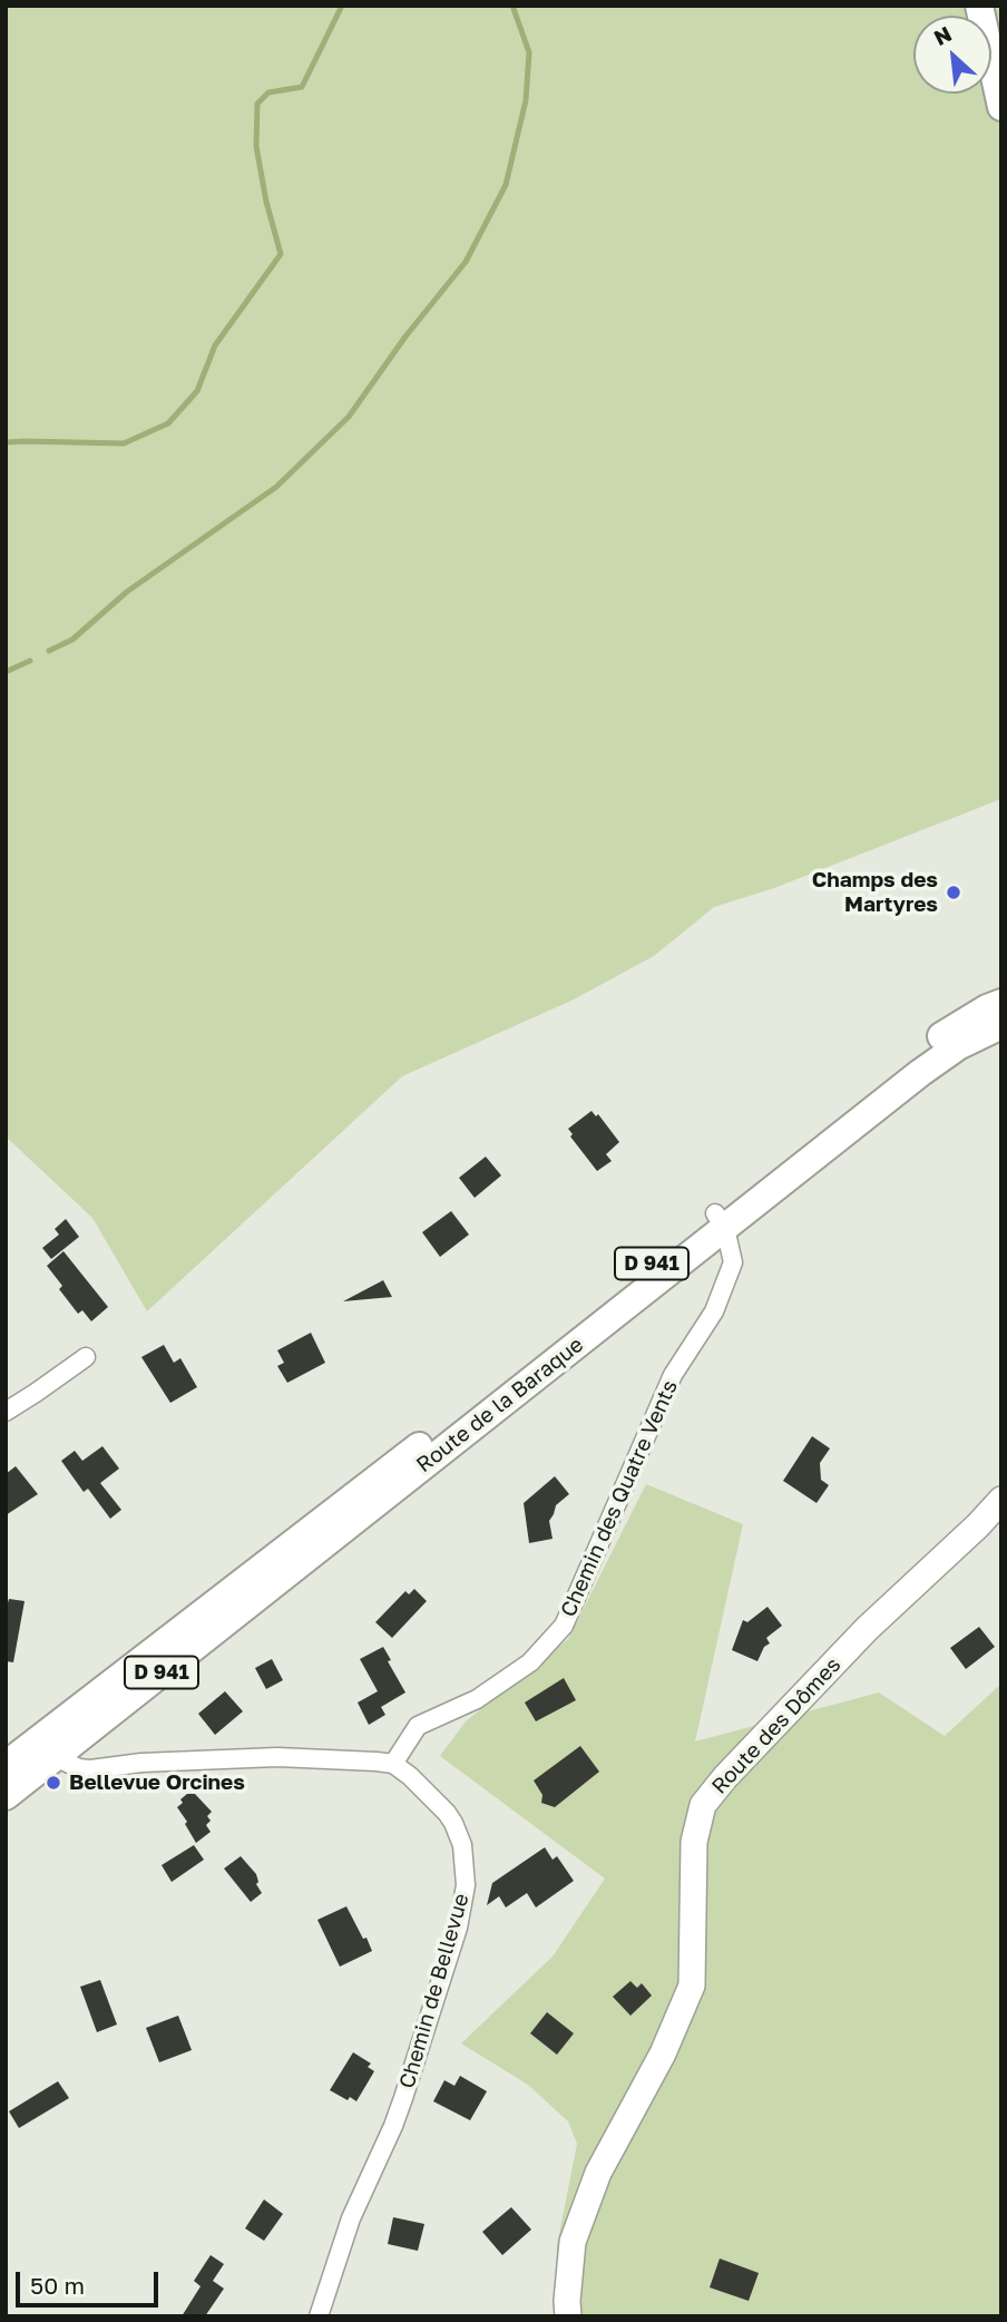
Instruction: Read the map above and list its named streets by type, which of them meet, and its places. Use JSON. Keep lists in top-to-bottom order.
{
  "streets": {
    "main road": ["D 941", "Route de la Baraque"],
    "street": ["Chemin des Quatre Vents", "Route des Dômes", "Chemin de Bellevue"]
  },
  "crossings": [
    ["Route de la Baraque", "Chemin des Quatre Vents"],
    ["Chemin des Quatre Vents", "Chemin de Bellevue"]
  ],
  "places": ["Champs des Martyres", "Bellevue Orcines"],
  "scale_bar": "50 m",
  "north": "top left"
}
